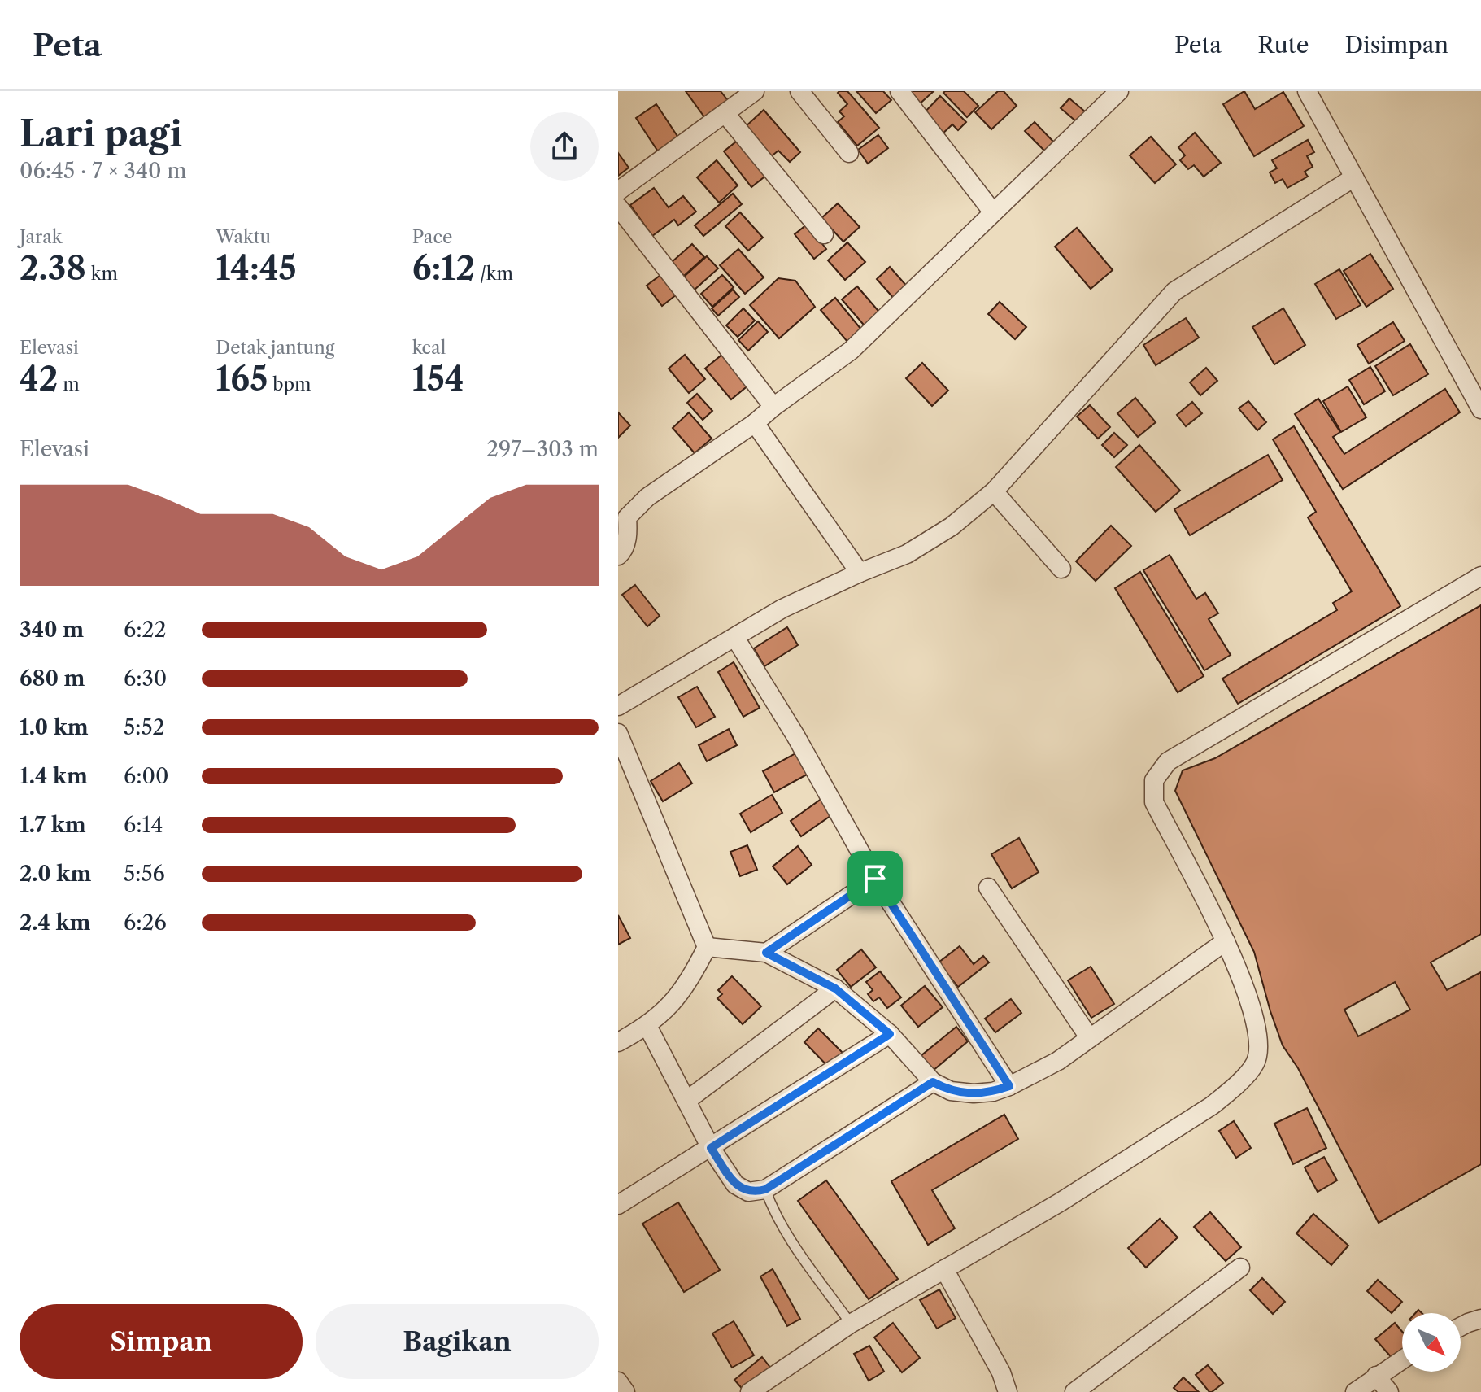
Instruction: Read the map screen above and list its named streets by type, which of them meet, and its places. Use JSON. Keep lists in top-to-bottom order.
{
  "north": "bottom right",
  "page": {
    "header": "Peta",
    "nav": ["Peta", "Rute", "Disimpan"],
    "heading": ["Lari pagi", "06:45 · 7 × 340 m"],
    "stats": [
      ["Jarak", "2.38 km"],
      ["Waktu", "14:45"],
      ["Pace", "6:12 /km"],
      ["Elevasi", "42 m"],
      ["Detak jantung", "165 bpm"],
      ["kcal", "154"]
    ],
    "chart": ["Elevasi", "297–303 m"],
    "list": [
      {
        "name": "340 m",
        "note": "6:22"
      },
      {
        "name": "680 m",
        "note": "6:30"
      },
      {
        "name": "1.0 km",
        "note": "5:52"
      },
      {
        "name": "1.4 km",
        "note": "6:00"
      },
      {
        "name": "1.7 km",
        "note": "6:14"
      },
      {
        "name": "2.0 km",
        "note": "5:56"
      },
      {
        "name": "2.4 km",
        "note": "6:26"
      }
    ],
    "buttons": ["Simpan", "Bagikan"]
  }
}
